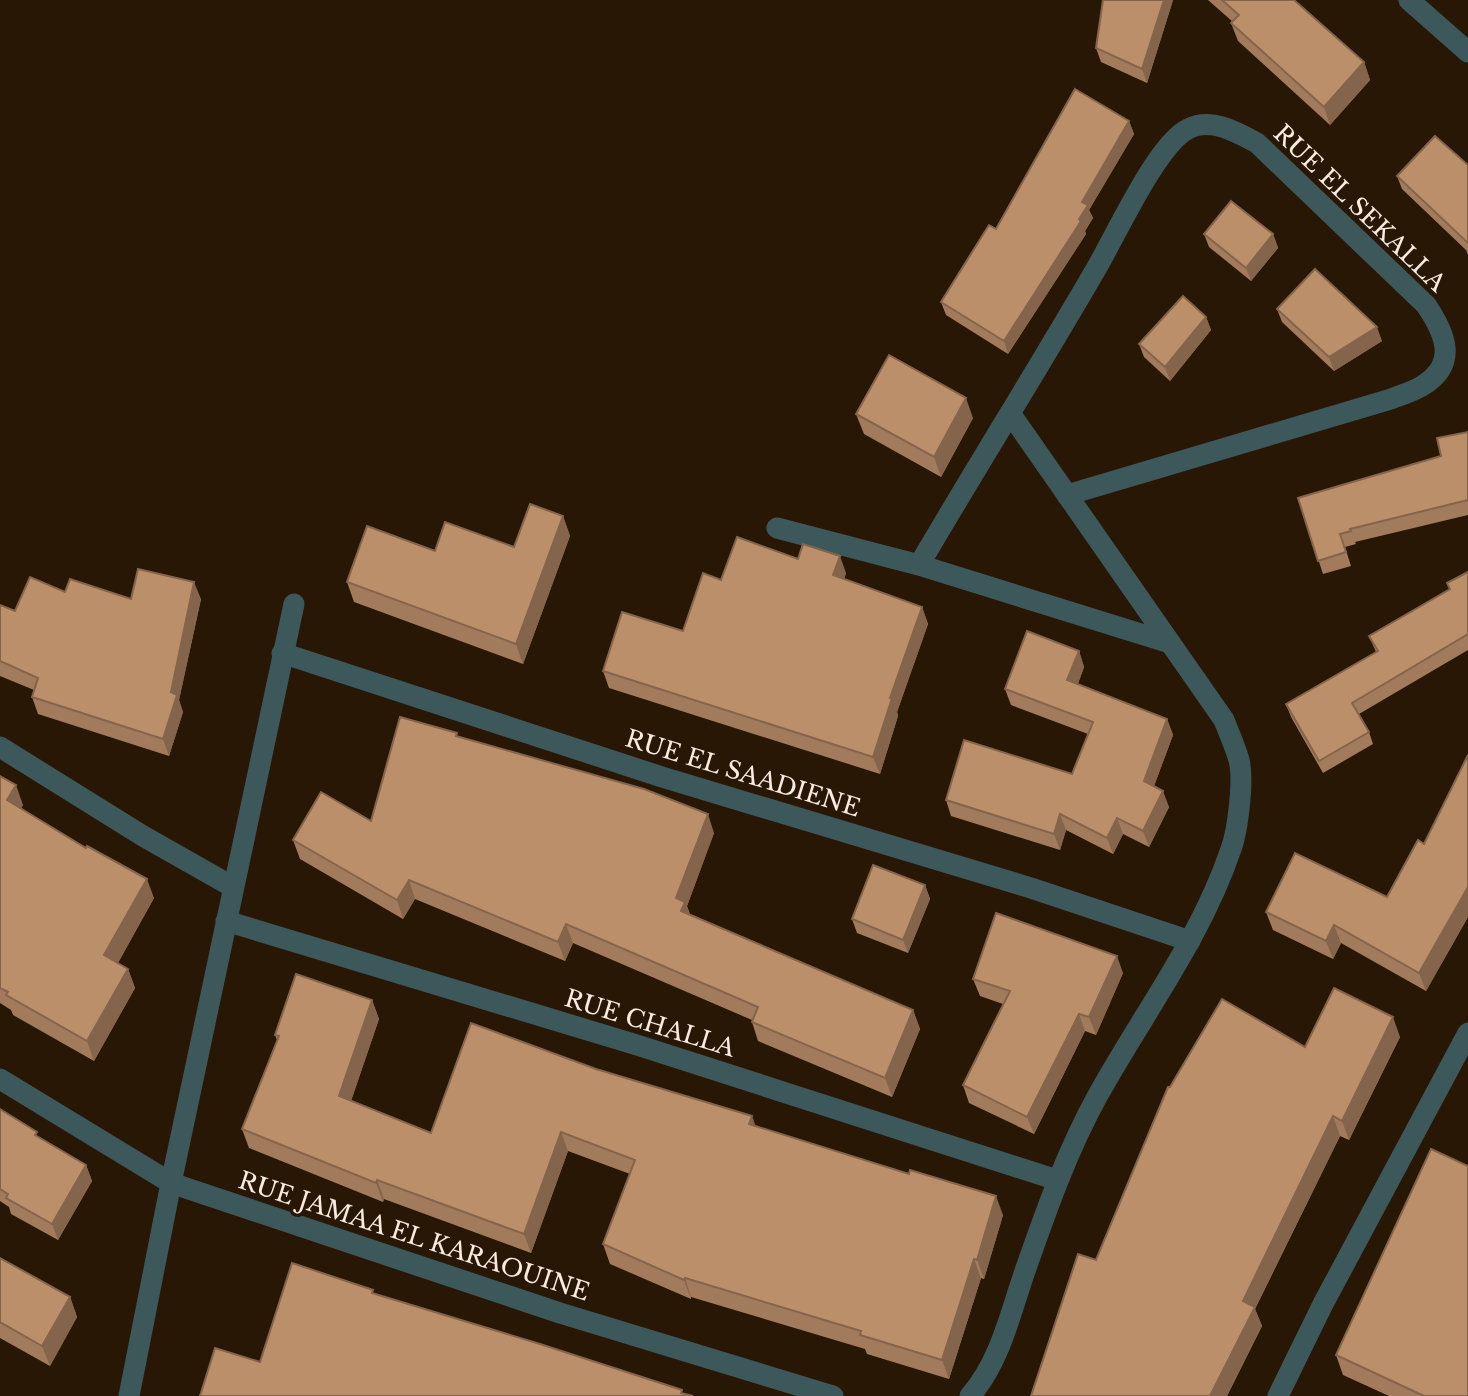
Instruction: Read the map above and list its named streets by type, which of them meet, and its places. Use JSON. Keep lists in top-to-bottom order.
{
  "streets": {
    "street": [
      "RUE EL SEKALLA",
      "RUE EL SAADIENE",
      "RUE CHALLA",
      "RUE JAMAA EL KARAOUINE"
    ]
  }
}
